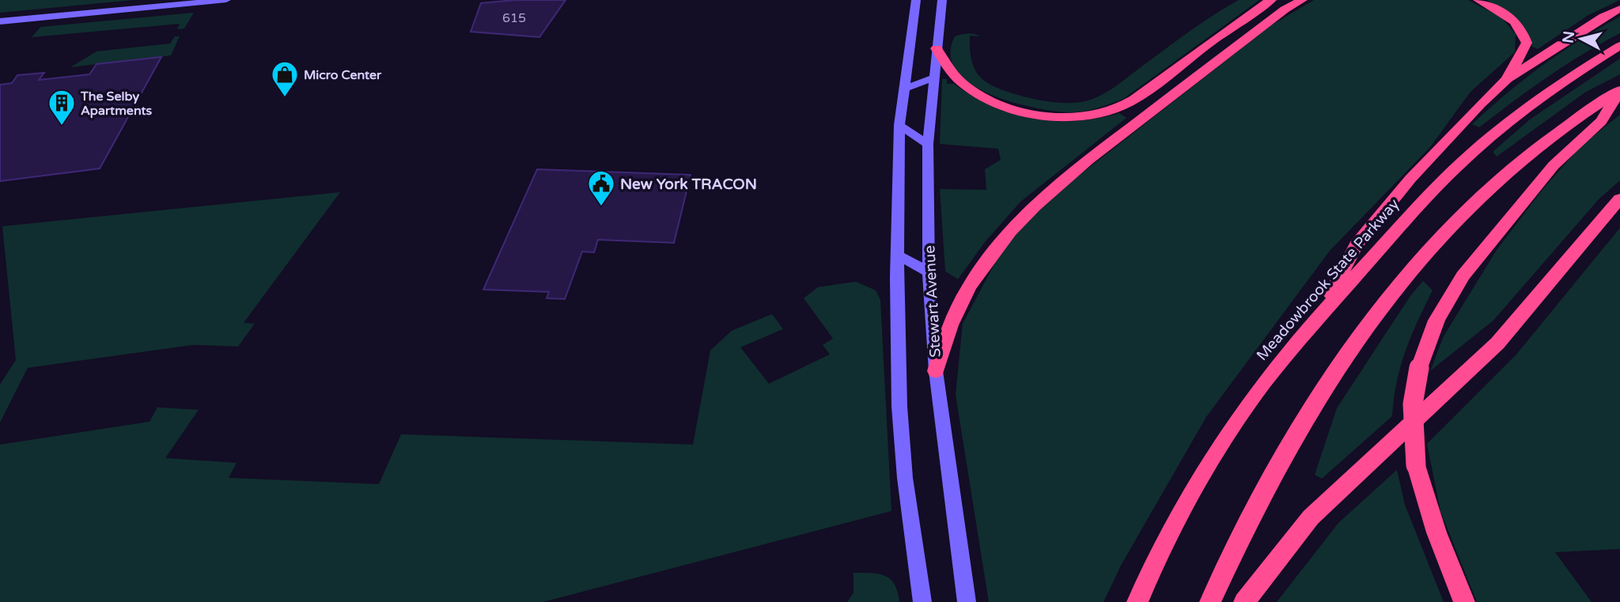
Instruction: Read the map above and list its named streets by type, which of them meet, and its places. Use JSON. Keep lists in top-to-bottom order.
{
  "streets": {
    "highway": ["Meadowbrook State Parkway"],
    "main road": ["Stewart Avenue"]
  },
  "places": {
    "shop": ["Micro Center"],
    "building": ["The Selby Apartments"],
    "public building": ["New York TRACON"]
  },
  "house_numbers": ["615"],
  "north": "left"
}
